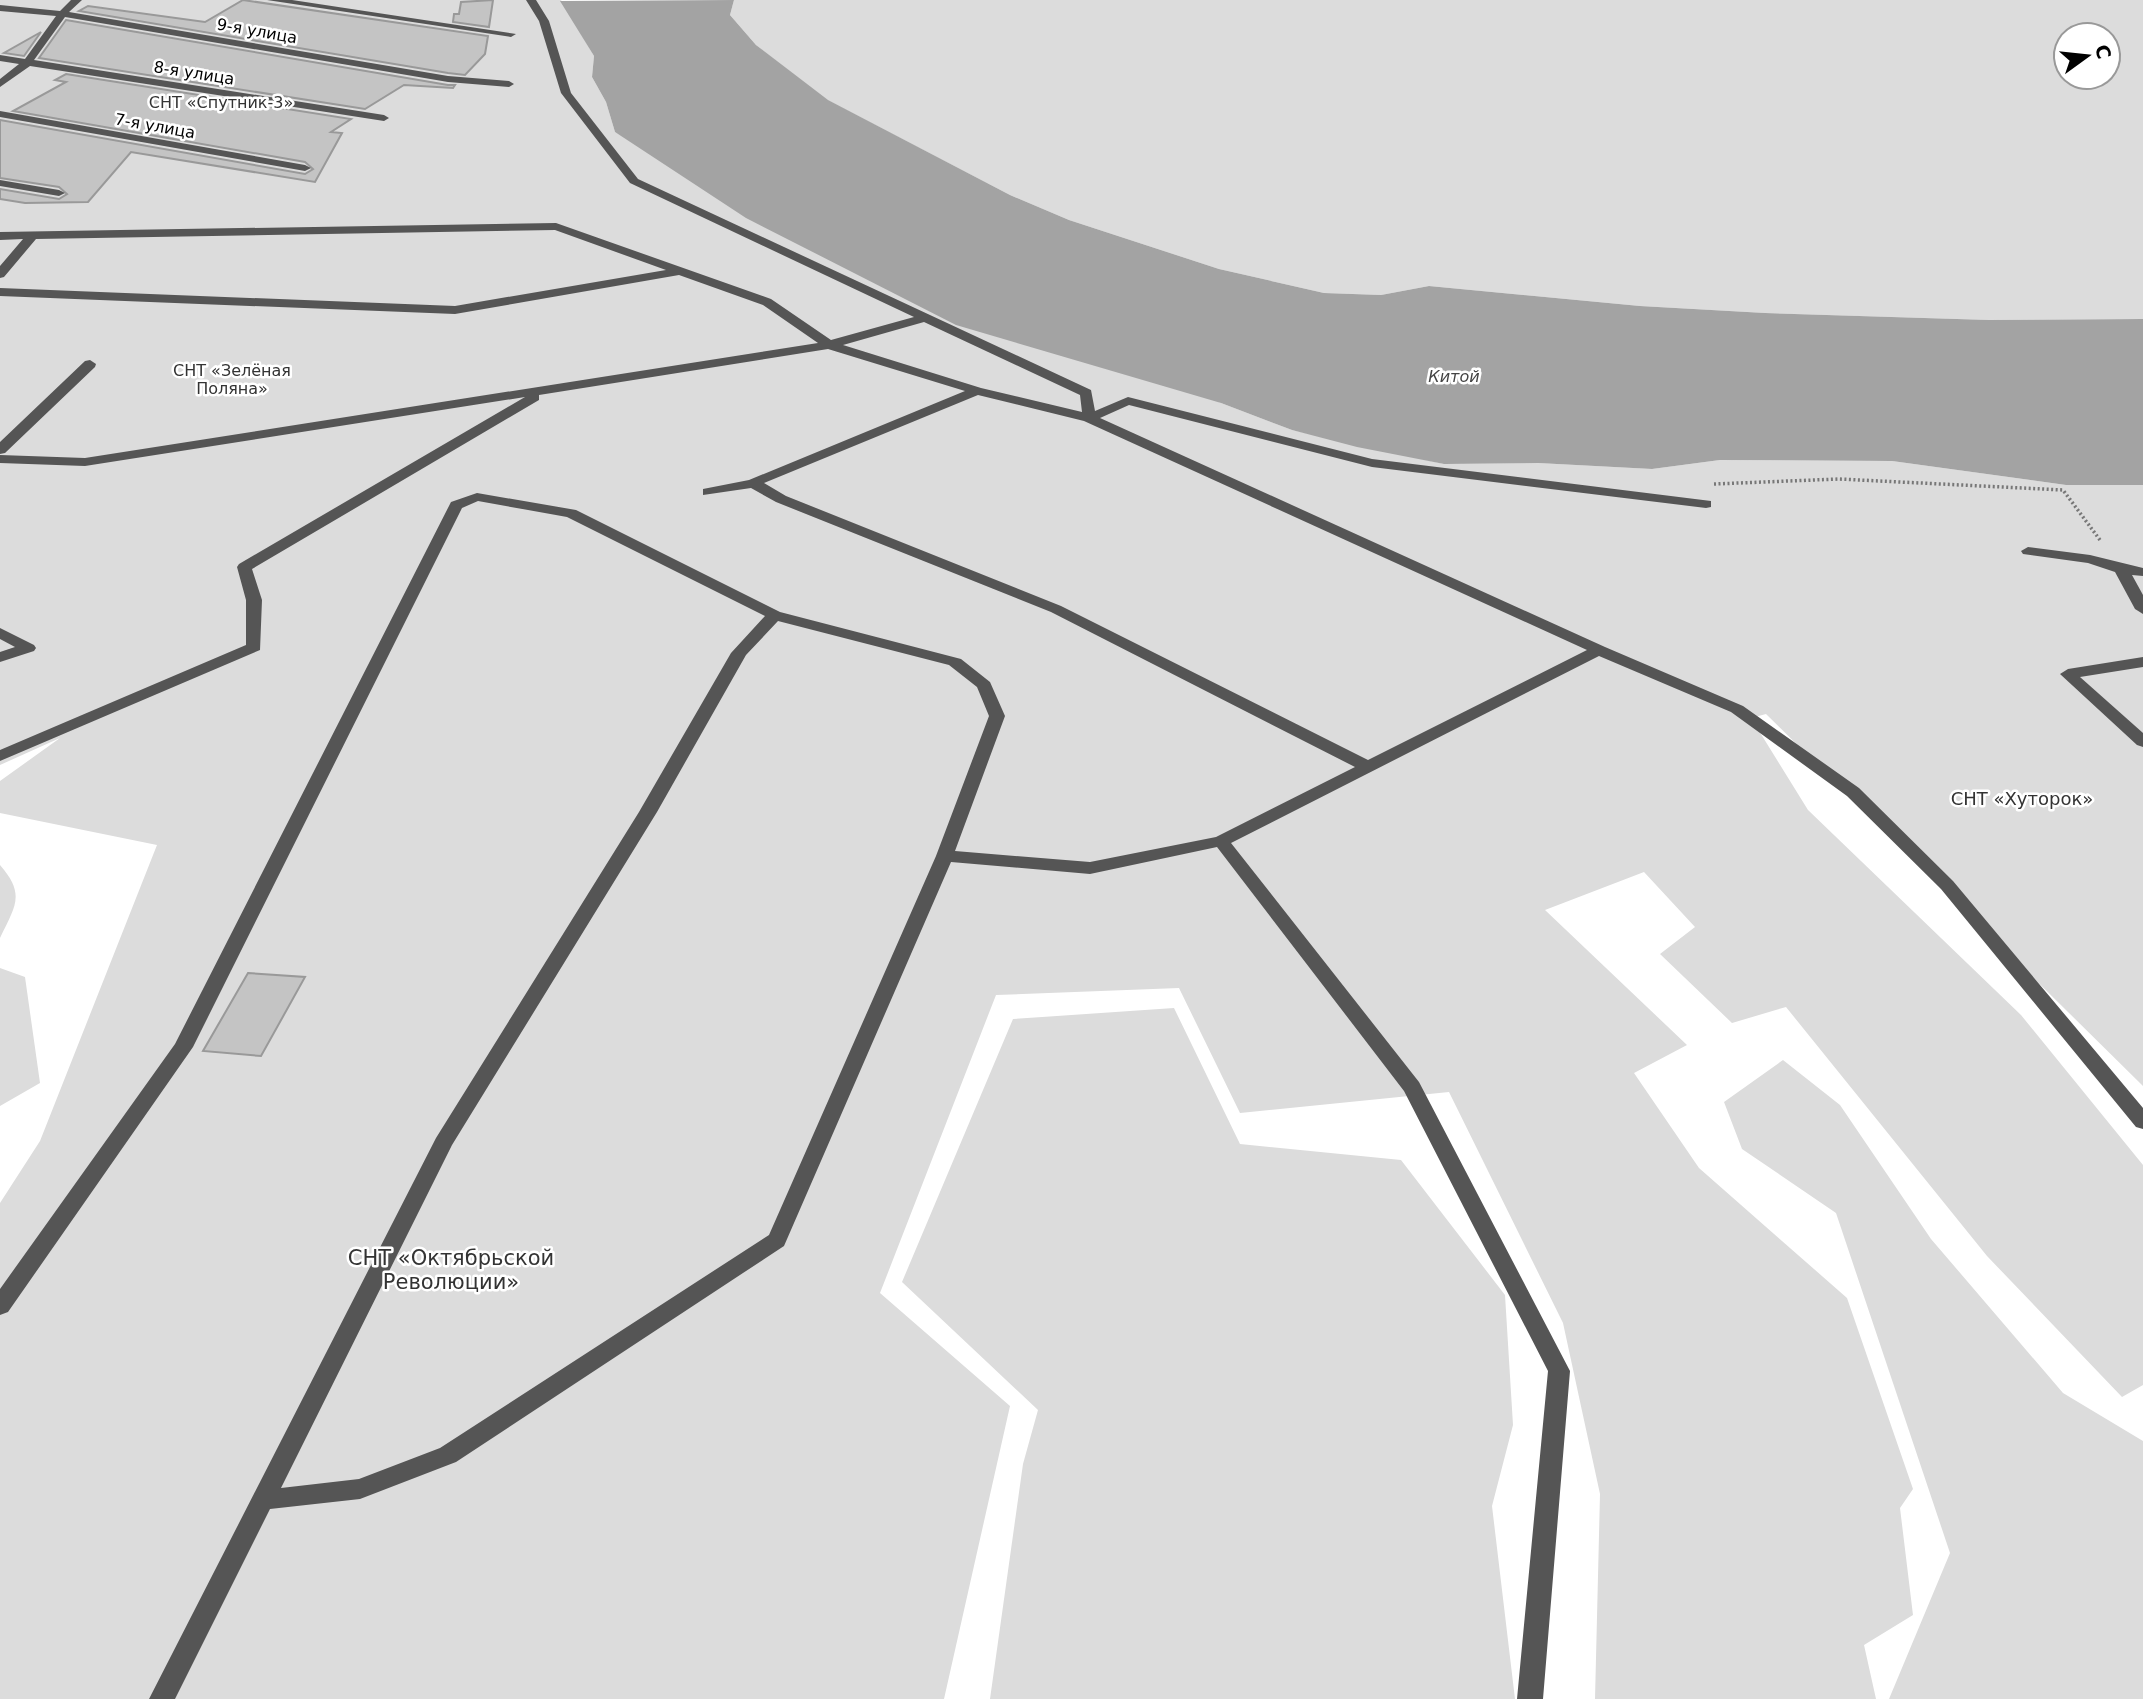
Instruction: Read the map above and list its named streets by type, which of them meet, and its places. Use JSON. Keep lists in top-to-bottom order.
{
  "streets": {
    "street": ["9-я улица", "8-я улица", "7-я улица"]
  },
  "water": ["Китой"],
  "parks": [
    "СНТ «Спутник-3»",
    "СНТ «Зелёная Поляна»",
    "СНТ «Хуторок»",
    "СНТ «Октябрьской Революции»"
  ],
  "north": "right"
}
